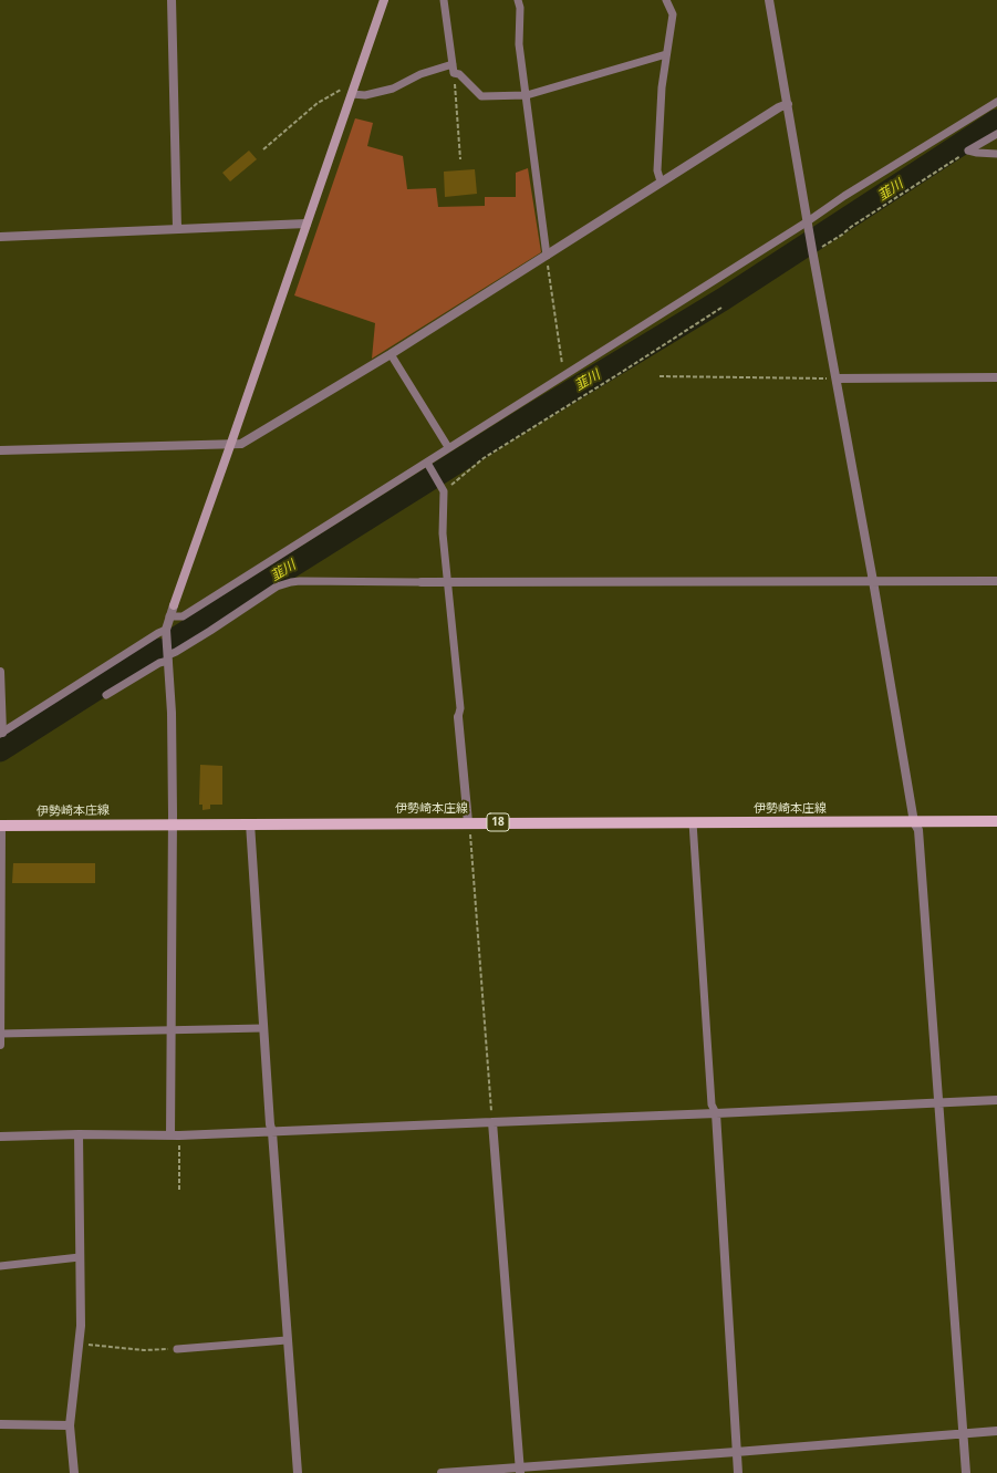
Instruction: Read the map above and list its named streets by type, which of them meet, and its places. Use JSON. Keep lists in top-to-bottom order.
{
  "streets": {
    "main road": ["伊勢崎本庄線", "18"]
  },
  "water": ["韮川"]
}
